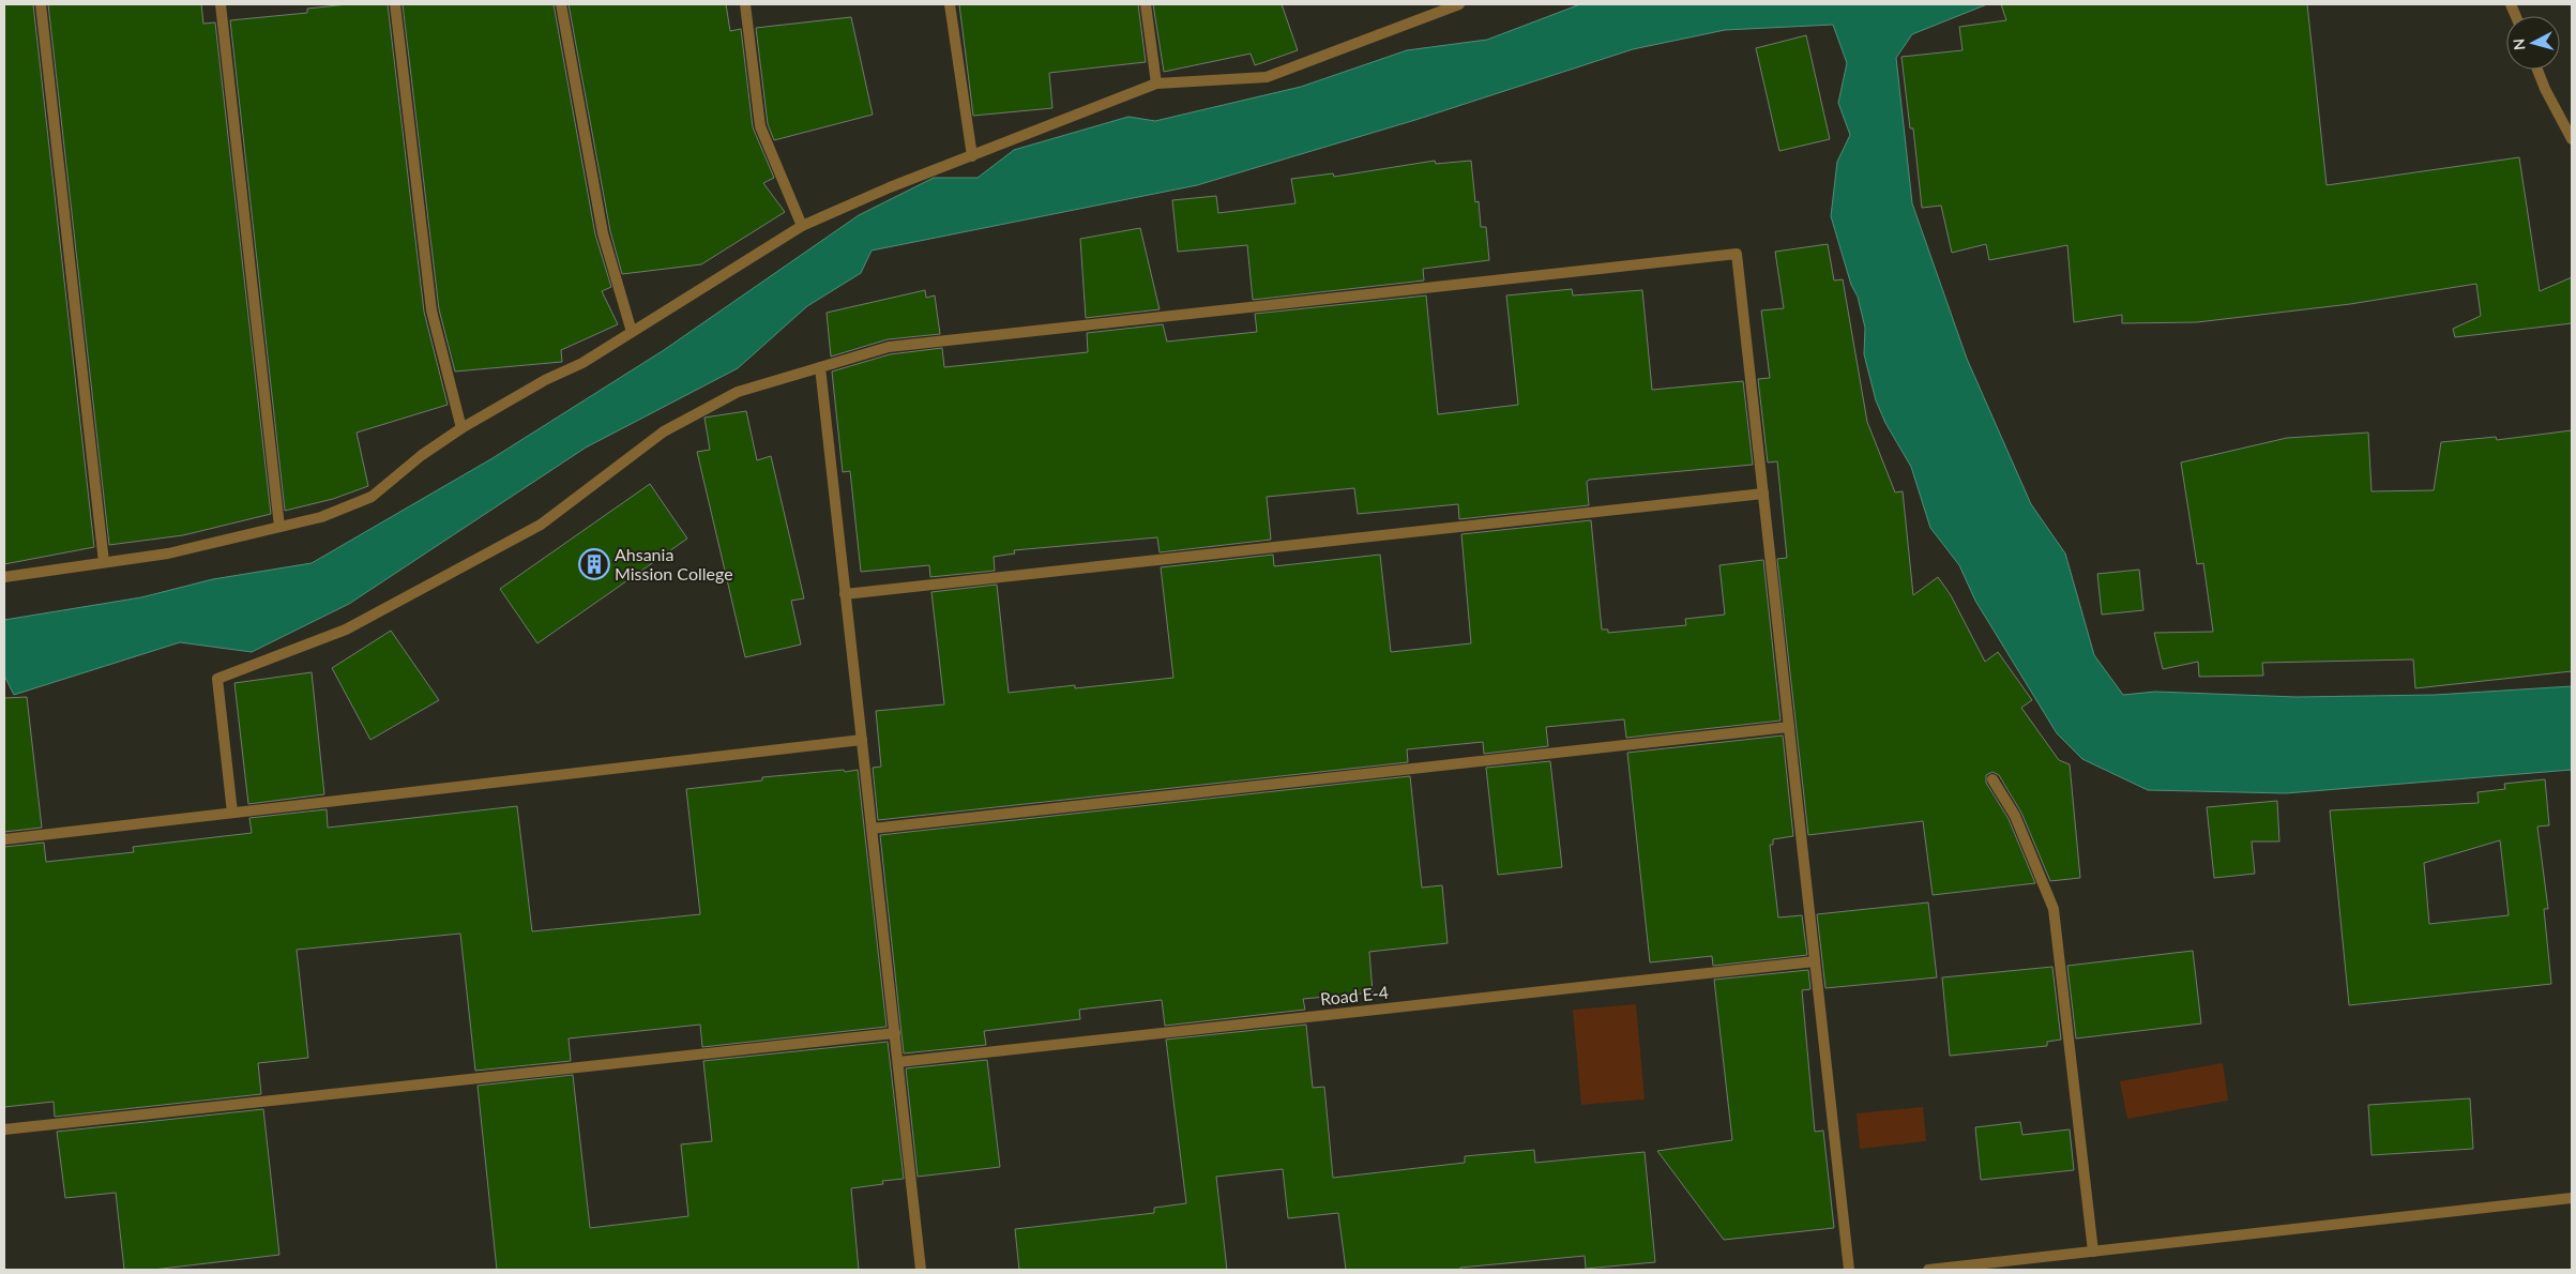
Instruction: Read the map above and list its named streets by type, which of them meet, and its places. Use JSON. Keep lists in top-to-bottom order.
{
  "streets": {
    "street": ["Road E-4"]
  },
  "places": {
    "building": ["Ahsania Mission College"]
  },
  "north": "left"
}
